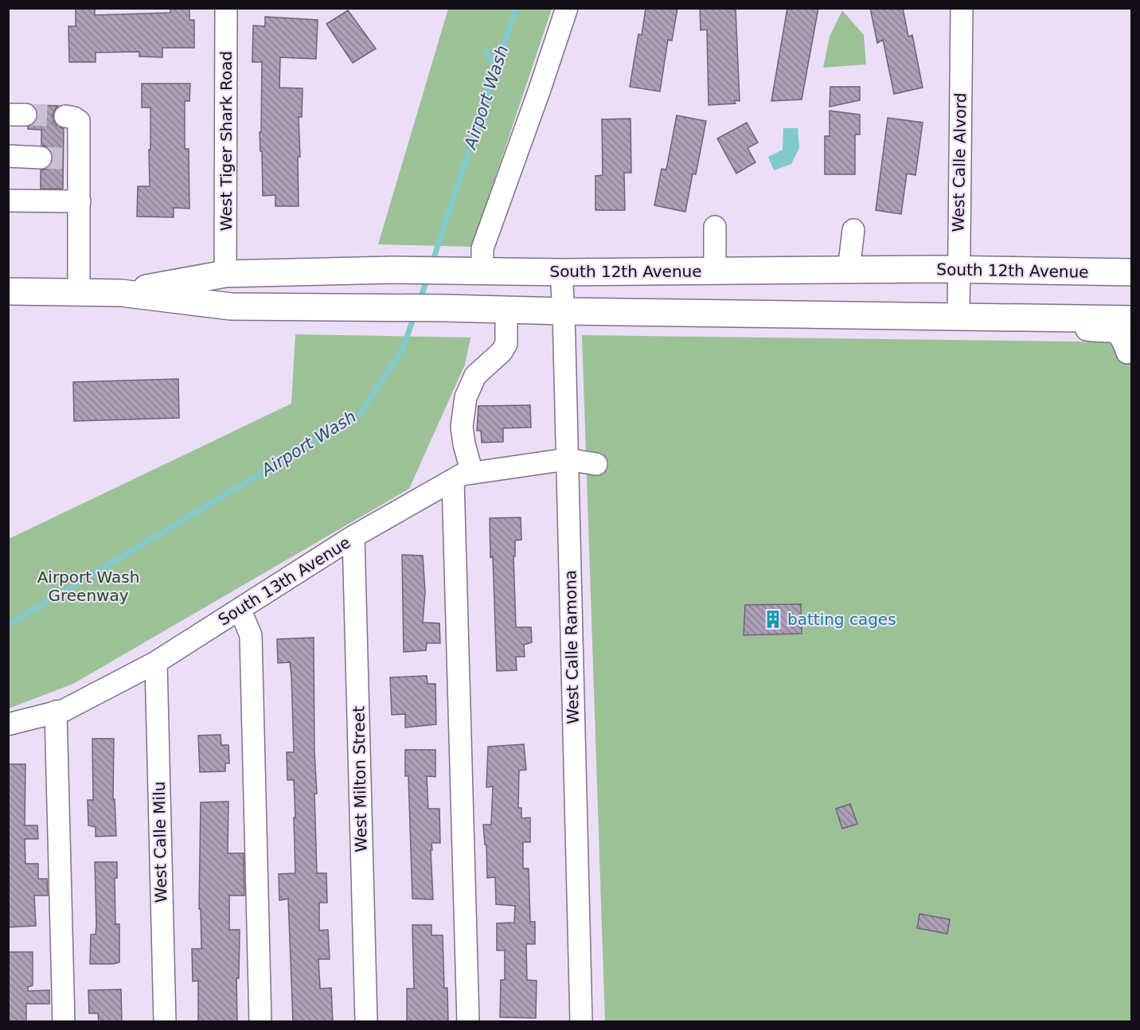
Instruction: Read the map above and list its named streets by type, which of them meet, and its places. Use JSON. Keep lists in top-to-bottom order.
{
  "streets": {
    "main road": ["South 12th Avenue"],
    "street": [
      "West Tiger Shark Road",
      "West Calle Alvord",
      "South 13th Avenue",
      "West Calle Ramona",
      "West Milton Street",
      "West Calle Milu"
    ]
  },
  "crossings": [
    ["West Tiger Shark Road", "South 12th Avenue"],
    ["West Calle Alvord", "South 12th Avenue"],
    ["South 12th Avenue", "West Calle Ramona"],
    ["South 13th Avenue", "West Calle Ramona"],
    ["South 13th Avenue", "West Milton Street"],
    ["South 13th Avenue", "West Calle Milu"]
  ],
  "water": ["Airport Wash"],
  "parks": ["Airport Wash Greenway"],
  "places": {
    "building": ["batting cages"]
  }
}
